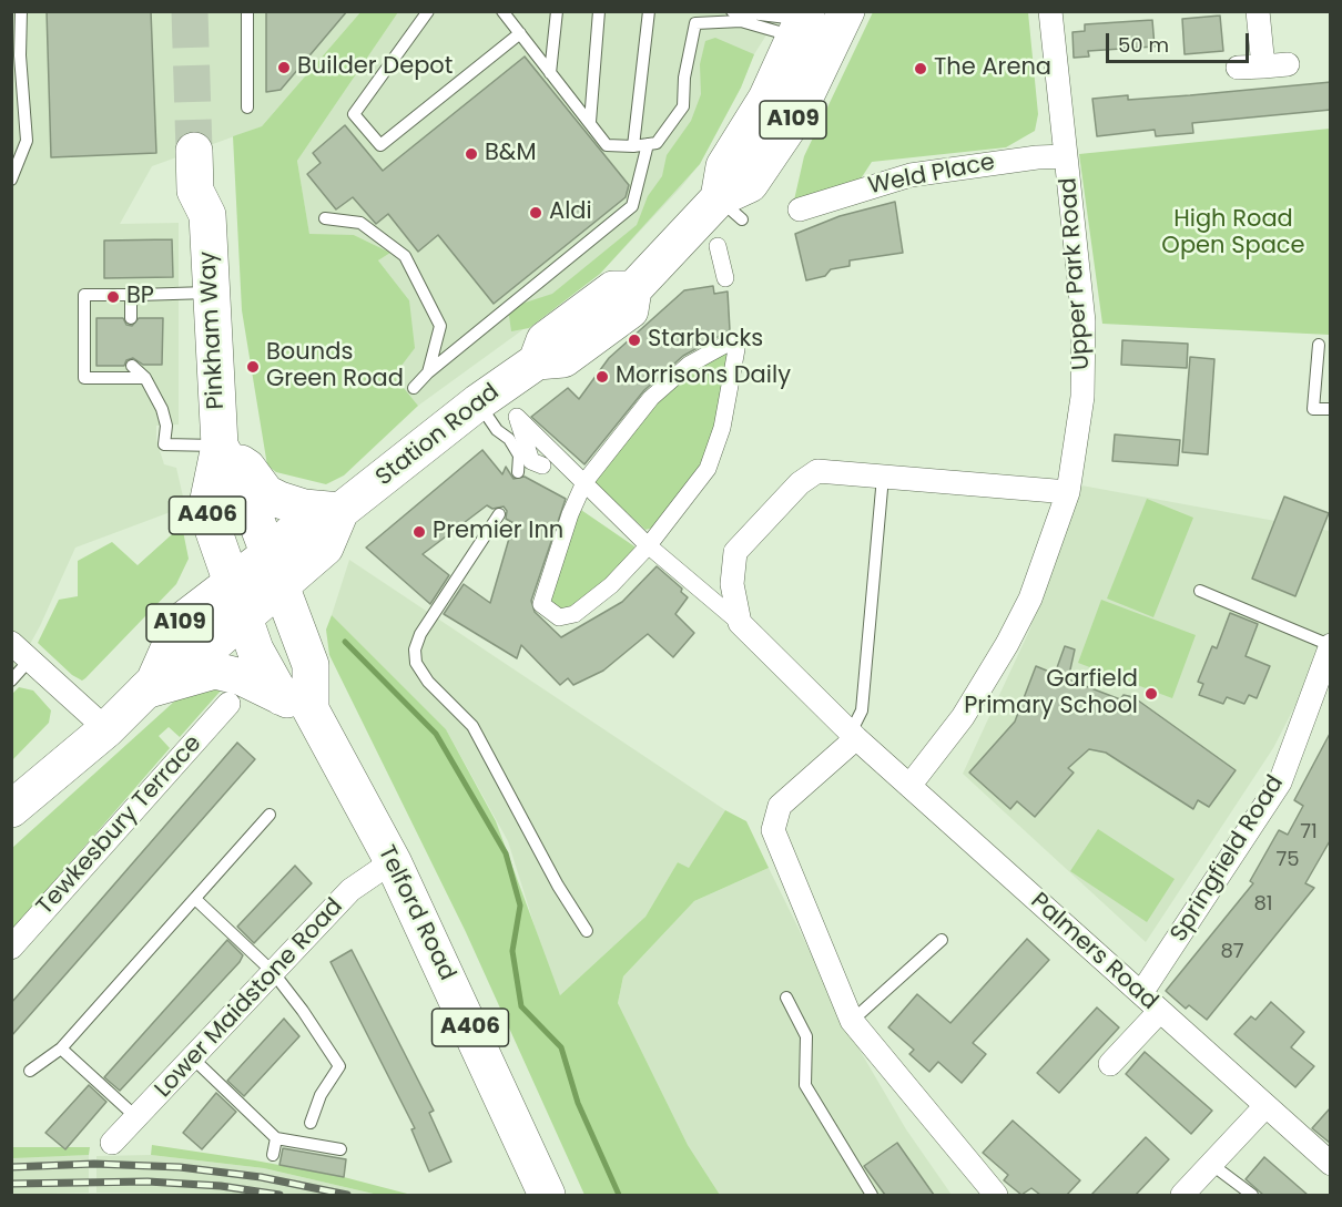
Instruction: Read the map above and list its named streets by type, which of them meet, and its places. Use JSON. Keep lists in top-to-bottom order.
{
  "streets": {
    "main road": [
      "A109",
      "Pinkham Way",
      "Station Road",
      "A406",
      "Telford Road"
    ],
    "street": [
      "Weld Place",
      "Upper Park Road",
      "Tewkesbury Terrace",
      "Springfield Road",
      "Palmers Road",
      "Lower Maidstone Road"
    ]
  },
  "crossings": [
    ["A109", "Pinkham Way"],
    ["A109", "Station Road"],
    ["A109", "Telford Road"],
    ["Weld Place", "Upper Park Road"],
    ["Upper Park Road", "Palmers Road"],
    ["Pinkham Way", "Station Road"],
    ["Pinkham Way", "Telford Road"],
    ["Station Road", "Telford Road"],
    ["Springfield Road", "Palmers Road"],
    ["Telford Road", "Lower Maidstone Road"]
  ],
  "parks": ["High Road Open Space"],
  "places": [
    "Builder Depot",
    "The Arena",
    "B&M",
    "Aldi",
    "BP",
    "Starbucks",
    "Bounds Green Road",
    "Morrisons Daily",
    "Premier Inn",
    "Garfield Primary School"
  ],
  "house_numbers": [
    "71",
    "75",
    "81",
    "87"
  ],
  "scale_bar": "50 m"
}
